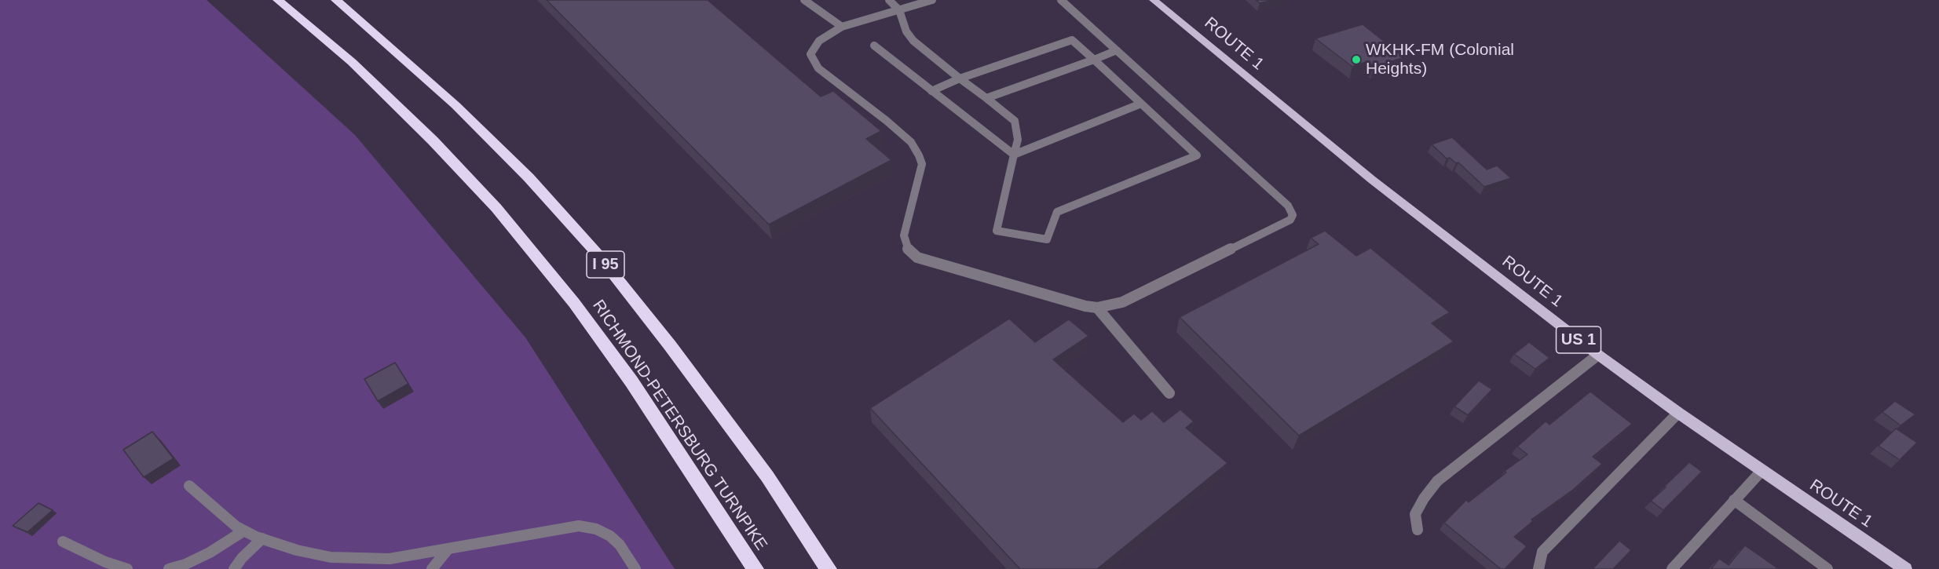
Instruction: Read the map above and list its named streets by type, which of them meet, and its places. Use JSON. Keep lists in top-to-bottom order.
{
  "streets": {
    "highway": ["I 95", "RICHMOND-PETERSBURG TURNPIKE"],
    "main road": ["ROUTE 1", "US 1"]
  },
  "places": ["WKHK-FM (Colonial Heights)"]
}
